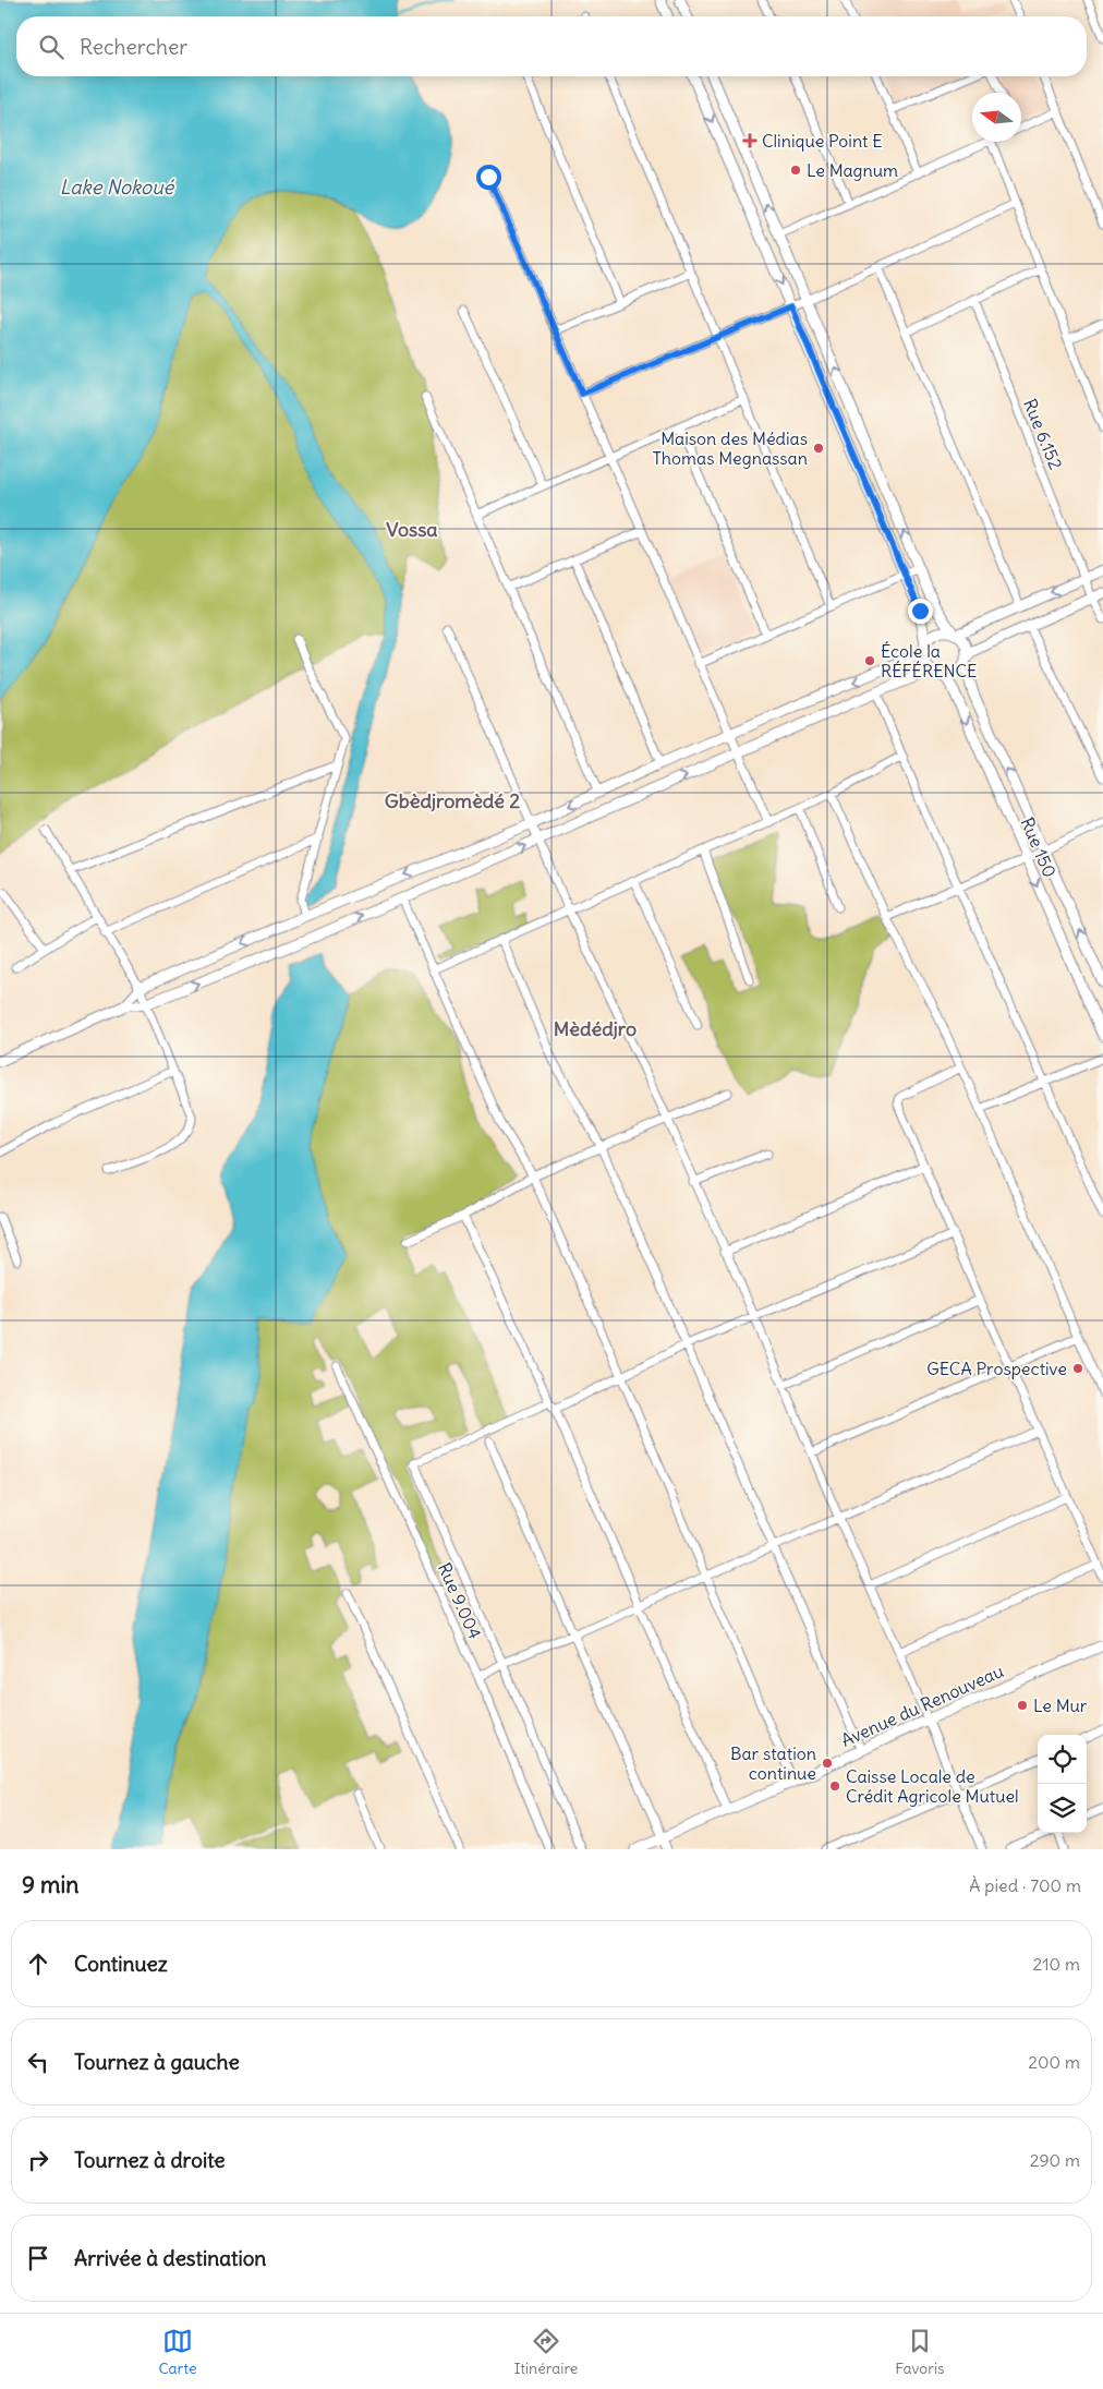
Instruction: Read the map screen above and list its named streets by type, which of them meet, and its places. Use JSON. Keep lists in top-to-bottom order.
{
  "streets": {
    "main road": ["Rue 150", "Avenue du Renouveau"],
    "street": ["Rue 6.152", "Rue 9.004"]
  },
  "districts": ["Vossa", "Gbèdjromèdé 2", "Mèdédjro"],
  "water": ["Lake Nokoué"],
  "places": {
    "health": ["Clinique Point E"],
    "other": [
      "Le Magnum",
      "Maison des Médias Thomas Megnassan",
      "École la RÉFÉRENCE",
      "GECA Prospective",
      "Le Mur",
      "Bar station continue",
      "Caisse Locale de Crédit Agricole Mutuel"
    ]
  },
  "north": "left",
  "page": {
    "search": "Rechercher",
    "heading": ["9 min", "À pied · 700 m"],
    "list": [
      ["Continuez", "210 m"],
      ["Tournez à gauche", "200 m"],
      ["Tournez à droite", "290 m"],
      "Arrivée à destination"
    ],
    "nav": ["Carte", "Itinéraire", "Favoris"]
  }
}
